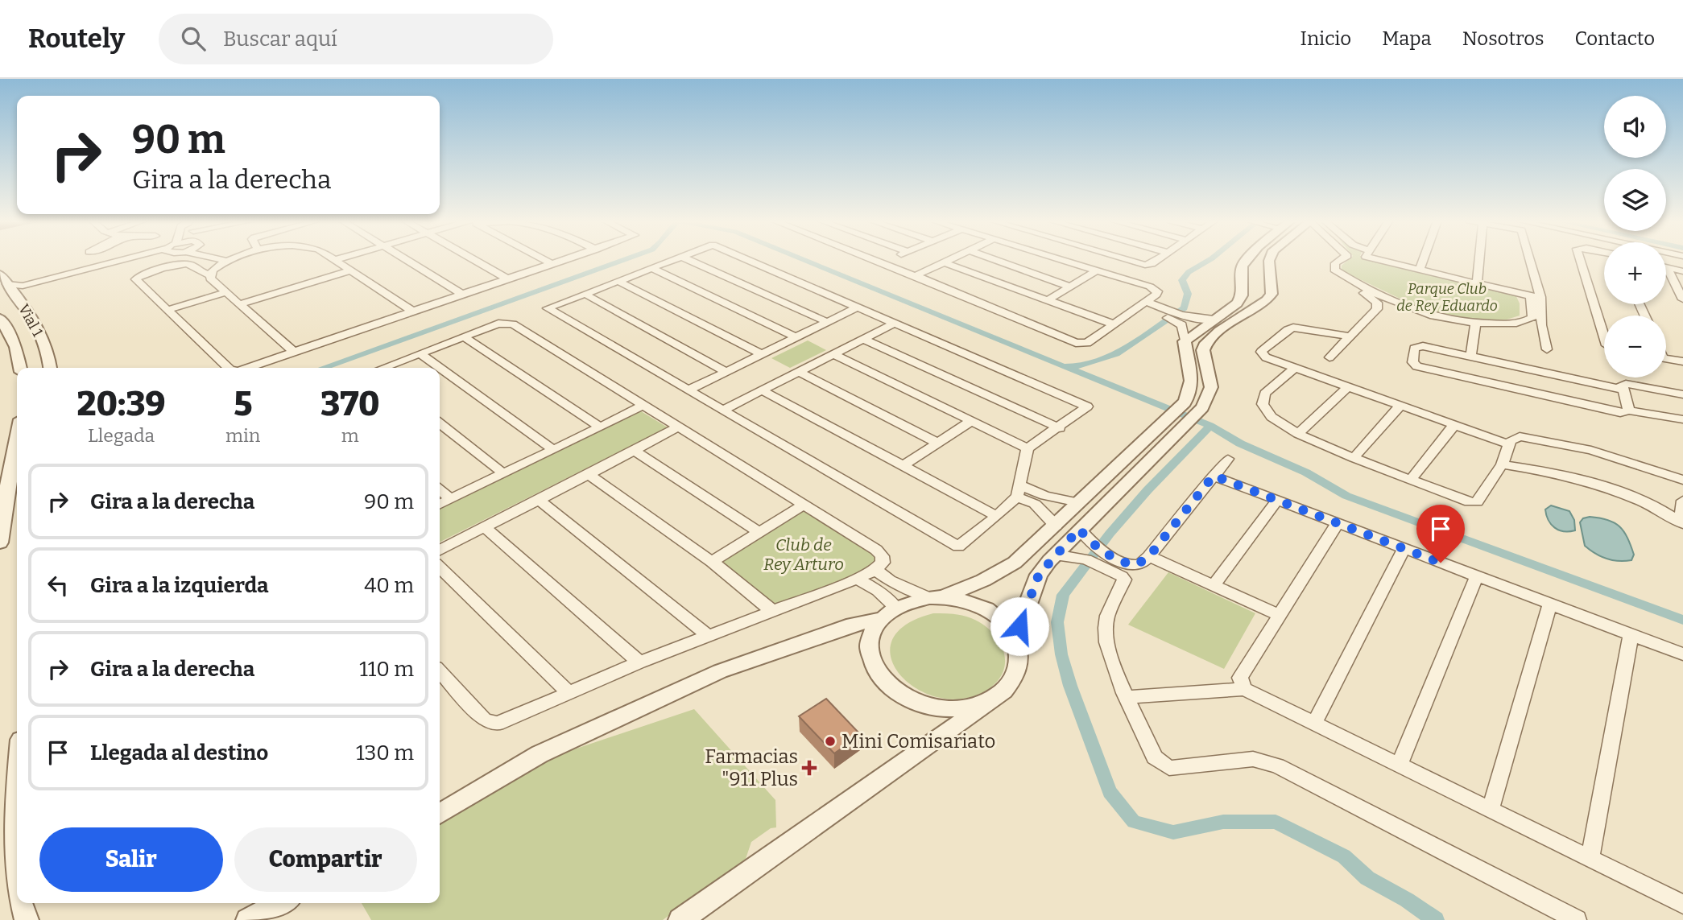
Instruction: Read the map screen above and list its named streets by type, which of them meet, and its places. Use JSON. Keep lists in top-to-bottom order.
{
  "streets": {
    "street": ["Vial 1"]
  },
  "parks": ["Parque Club de Rey Eduardo", "Club de Rey Arturo"],
  "places": {
    "other": ["Mini Comisariato"],
    "health": ["Farmacias \"911 Plus"]
  },
  "page": {
    "header": "Routely",
    "search": "Buscar aquí",
    "nav": [
      "Inicio",
      "Mapa",
      "Nosotros",
      "Contacto"
    ],
    "map_buttons": ["+", "−"],
    "turn": ["90 m", "Gira a la derecha"],
    "eta": [
      "20:39",
      "Llegada",
      "5",
      "min",
      "370",
      "m"
    ],
    "list": [
      {
        "name": "Gira a la derecha",
        "value": "90 m"
      },
      {
        "name": "Gira a la izquierda",
        "value": "40 m"
      },
      {
        "name": "Gira a la derecha",
        "value": "110 m"
      },
      {
        "name": "Llegada al destino",
        "value": "130 m"
      }
    ],
    "buttons": ["Salir", "Compartir"]
  }
}
